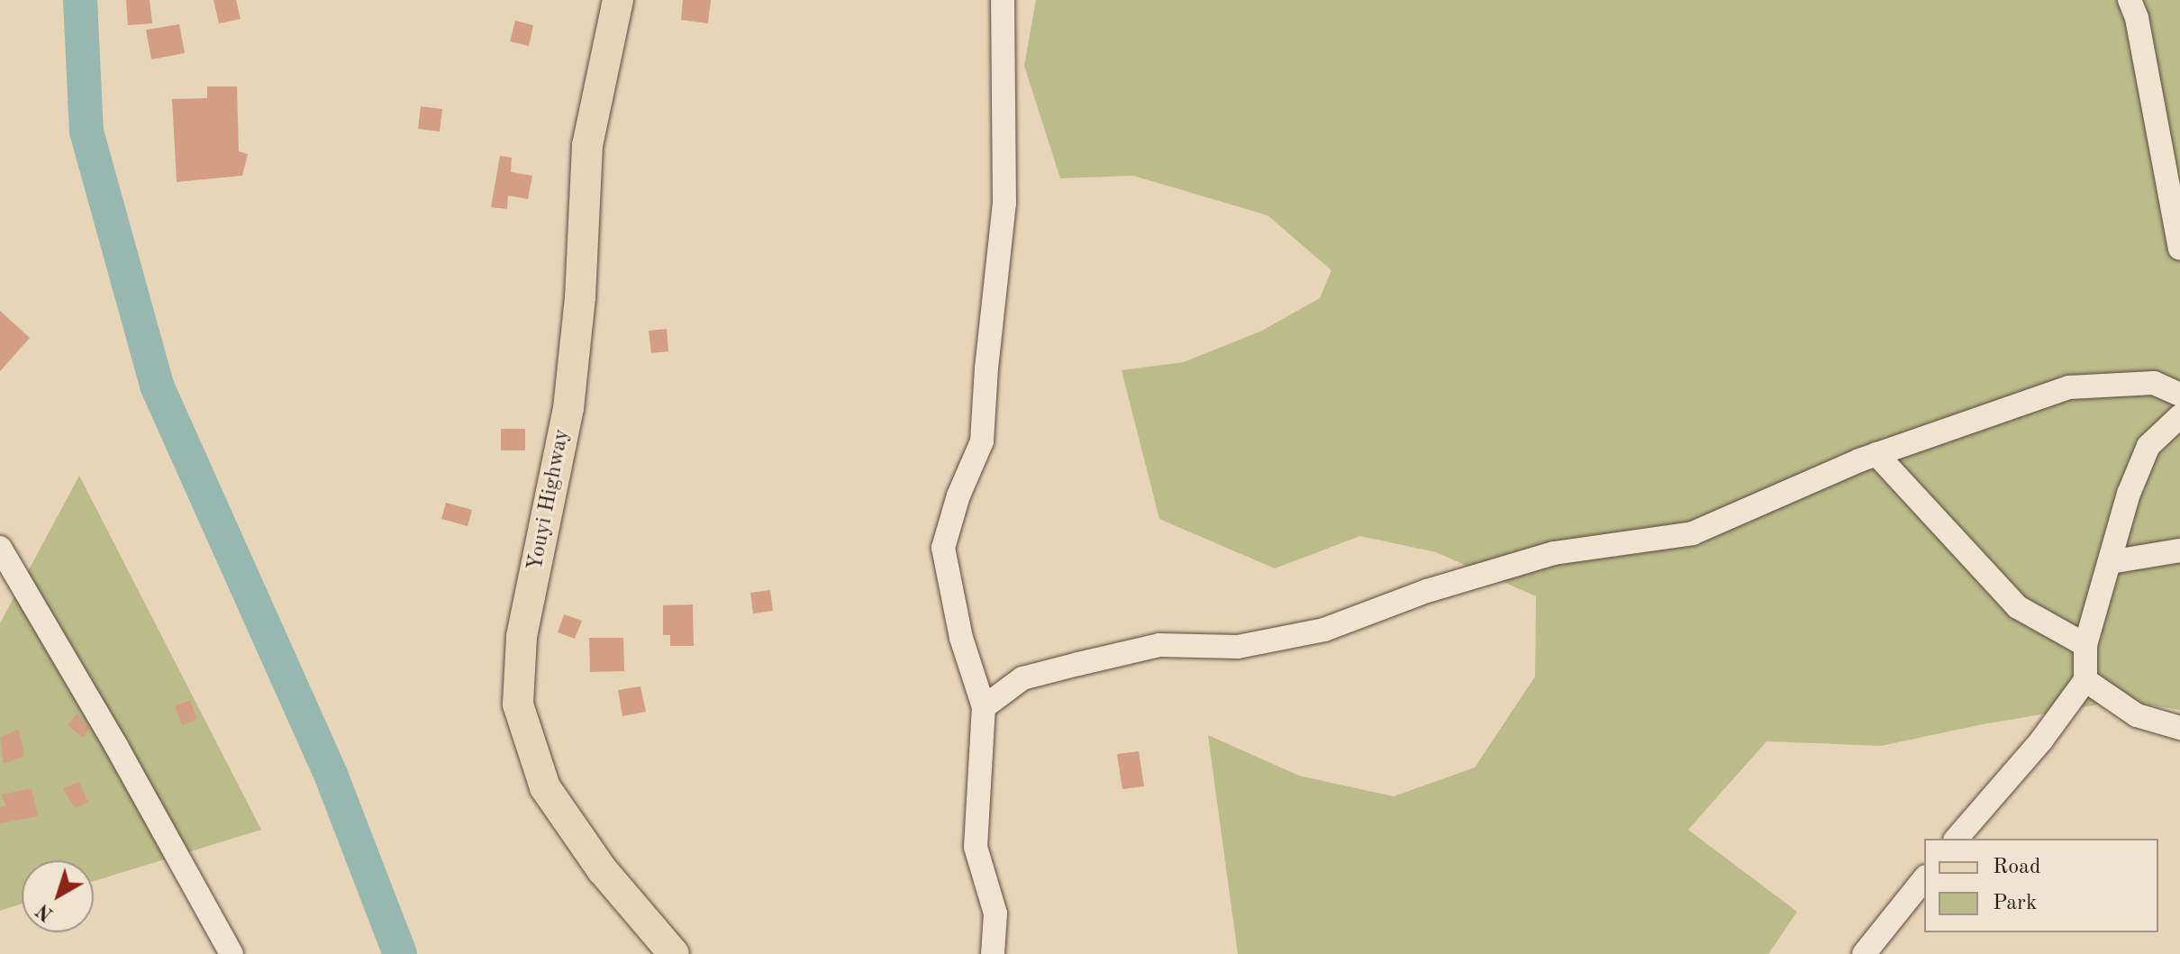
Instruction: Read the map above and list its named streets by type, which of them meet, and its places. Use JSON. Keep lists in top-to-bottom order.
{
  "streets": {
    "main road": ["Youyi Highway"]
  },
  "legend": ["Road", "Park"],
  "north": "bottom left"
}
